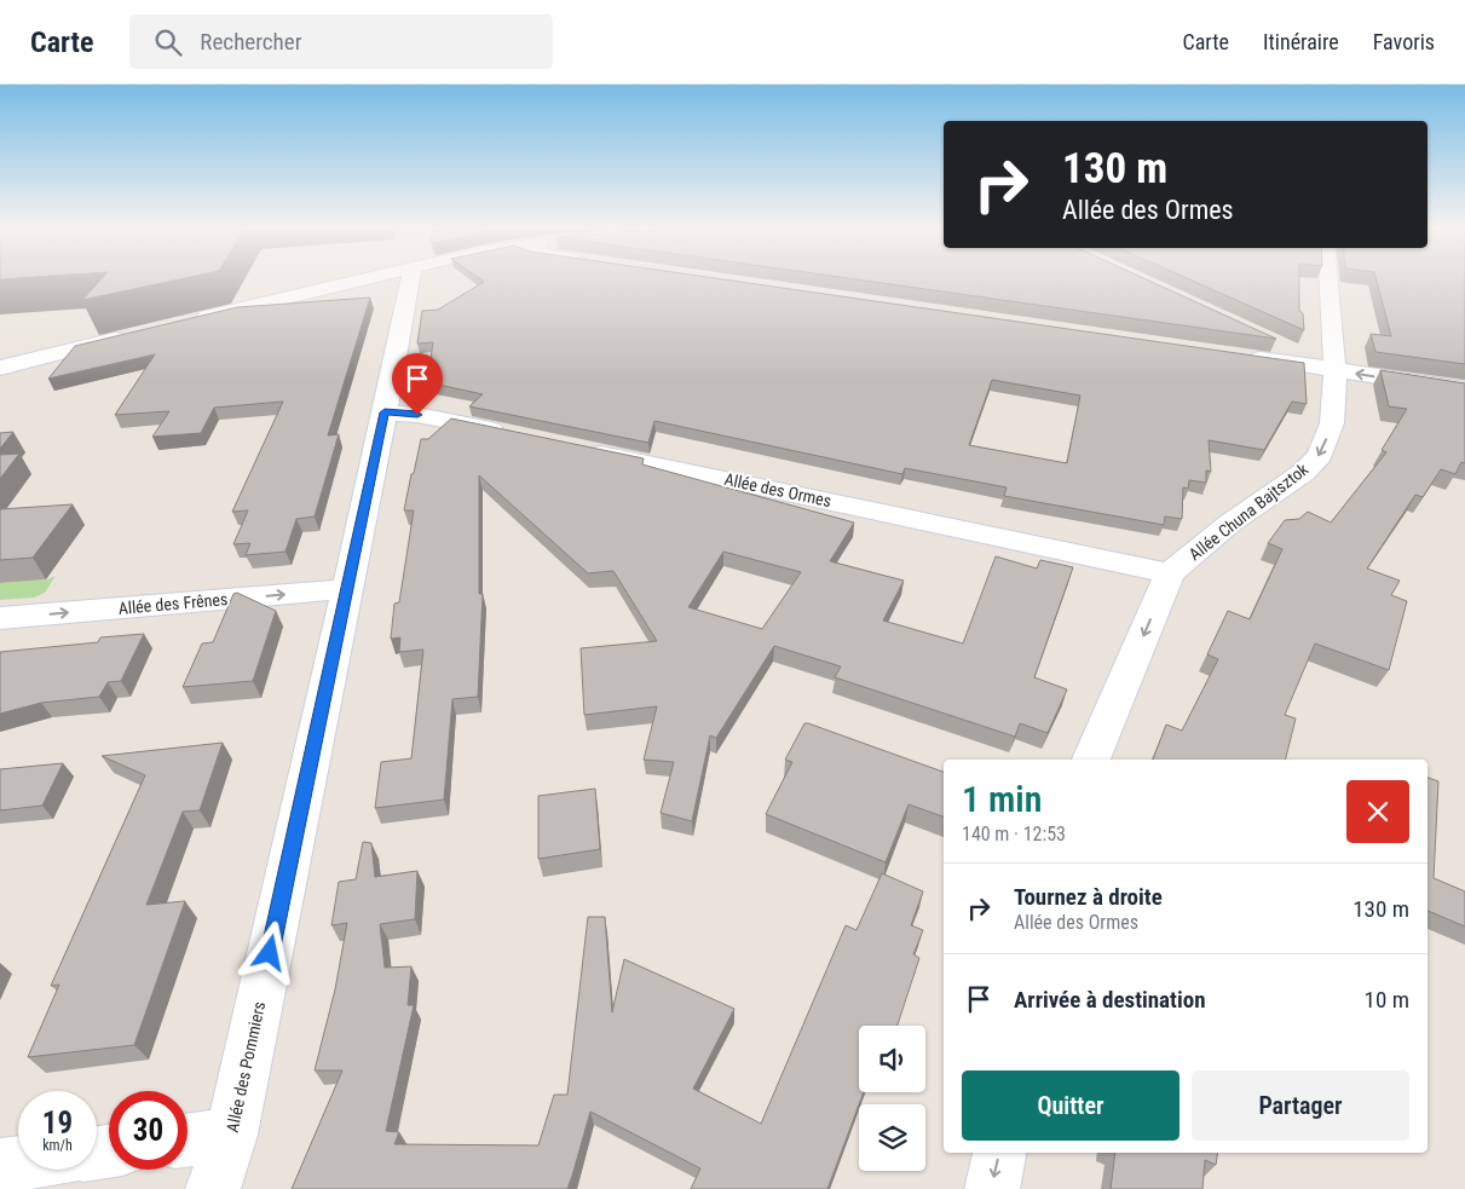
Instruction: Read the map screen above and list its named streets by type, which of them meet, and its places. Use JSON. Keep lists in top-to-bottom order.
{
  "streets": {
    "street": [
      "Allée des Ormes",
      "Allée Chuna Bajtsztok",
      "Allée des Frênes",
      "Allée des Pommiers"
    ]
  },
  "crossings": [
    ["Allée des Ormes", "Allée Chuna Bajtsztok"],
    ["Allée des Frênes", "Allée des Pommiers"]
  ],
  "one_way": ["Allée Chuna Bajtsztok"],
  "page": {
    "header": "Carte",
    "search": "Rechercher",
    "nav": ["Carte", "Itinéraire", "Favoris"],
    "turn": ["130 m", "Allée des Ormes"],
    "heading": ["1 min", "140 m · 12:53"],
    "list": [
      {
        "name": "Tournez à droite",
        "note": "Allée des Ormes",
        "value": "130 m"
      },
      {
        "name": "Arrivée à destination",
        "value": "10 m"
      }
    ],
    "buttons": ["Quitter", "Partager"],
    "speed": "19 km/h",
    "limit": "30"
  }
}
